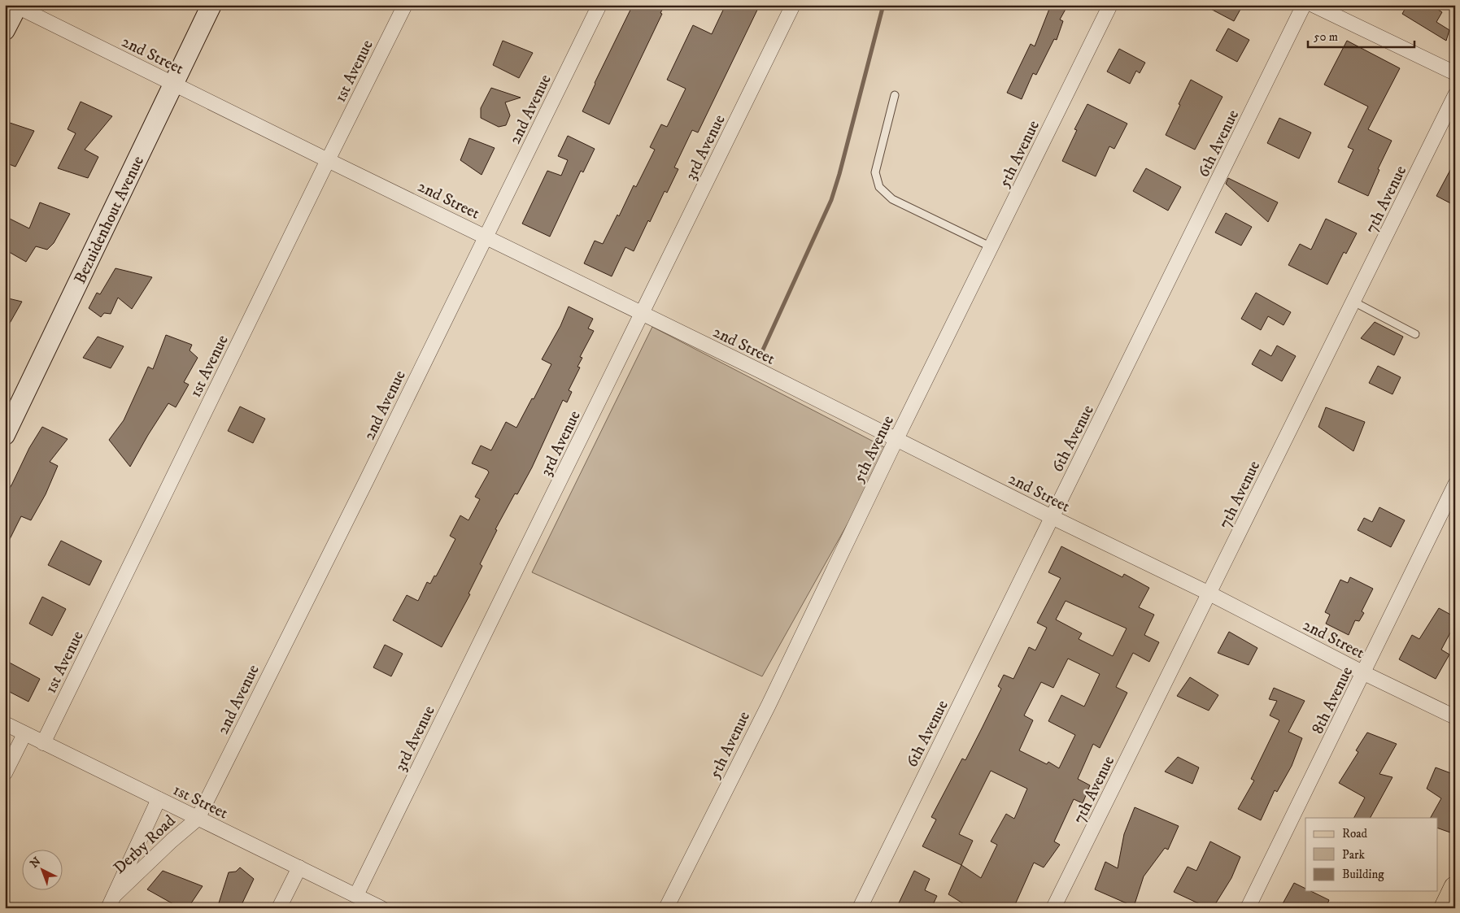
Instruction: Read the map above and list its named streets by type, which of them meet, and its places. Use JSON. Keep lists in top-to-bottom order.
{
  "streets": {
    "street": [
      "2nd Street",
      "1st Avenue",
      "2nd Avenue",
      "6th Avenue",
      "3rd Avenue",
      "5th Avenue",
      "7th Avenue",
      "Bezuidenhout Avenue",
      "8th Avenue",
      "1st Street",
      "Derby Road"
    ]
  },
  "crossings": [
    ["2nd Street", "1st Avenue"],
    ["2nd Street", "2nd Avenue"],
    ["2nd Street", "6th Avenue"],
    ["2nd Street", "3rd Avenue"],
    ["2nd Street", "5th Avenue"],
    ["2nd Street", "7th Avenue"],
    ["2nd Street", "Bezuidenhout Avenue"],
    ["2nd Street", "8th Avenue"],
    ["1st Avenue", "1st Street"],
    ["2nd Avenue", "1st Street"],
    ["2nd Avenue", "Derby Road"],
    ["3rd Avenue", "1st Street"],
    ["1st Street", "Derby Road"]
  ],
  "legend": ["Road", "Park", "Building"],
  "scale_bar": "50 m",
  "north": "top left"
}
